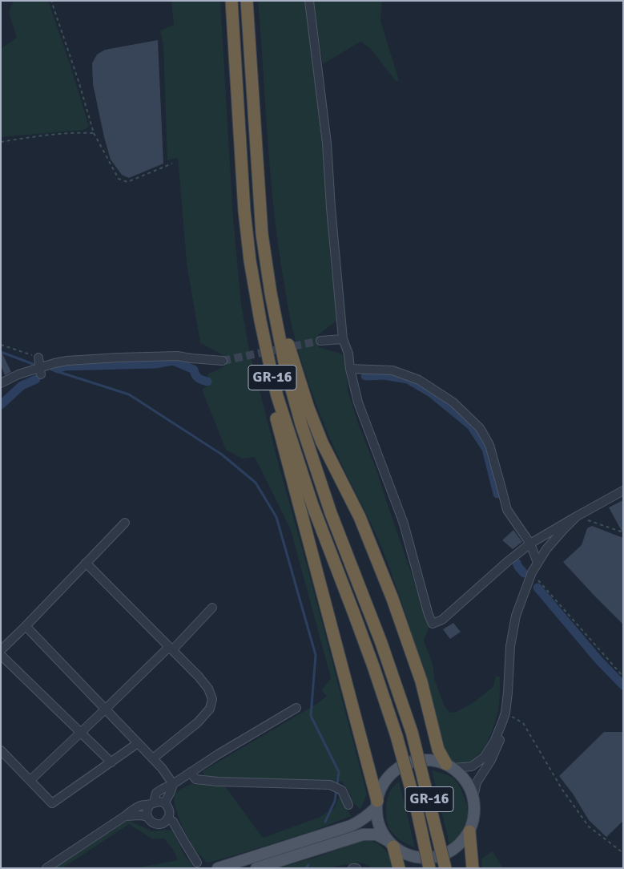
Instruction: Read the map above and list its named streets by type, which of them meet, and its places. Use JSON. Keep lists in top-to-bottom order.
{
  "streets": {
    "highway": ["GR-16"]
  }
}
